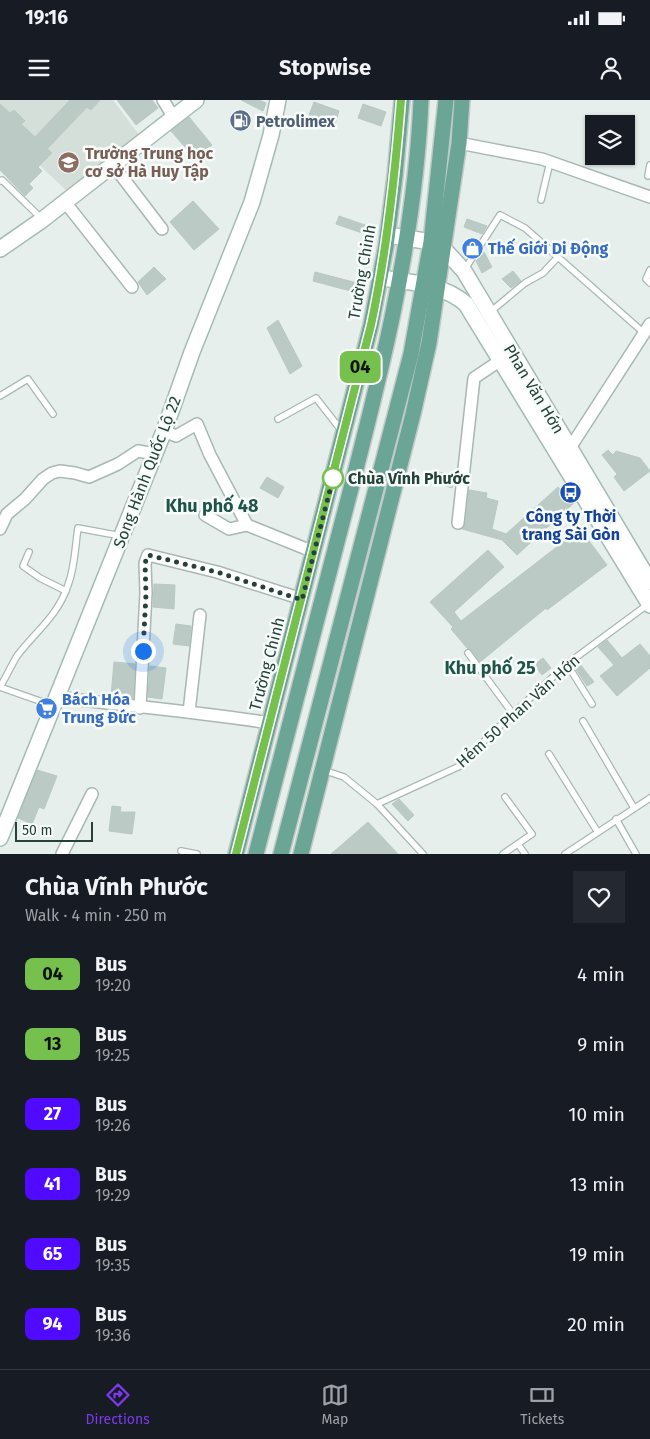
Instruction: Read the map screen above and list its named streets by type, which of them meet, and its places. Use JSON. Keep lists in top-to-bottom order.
{
  "streets": {
    "main road": ["Trường Chinh", "Phan Văn Hớn", "Song Hành Quốc Lộ 22"],
    "lane": ["Hẻm 50 Phan Văn Hớn"]
  },
  "crossings": [
    ["Trường Chinh", "Phan Văn Hớn"],
    ["Phan Văn Hớn", "Hẻm 50 Phan Văn Hớn"]
  ],
  "districts": ["Khu phố 48", "Khu phố 25"],
  "places": {
    "fuel station": ["Petrolimex"],
    "school or university": ["Trường Trung học cơ sở Hà Huy Tập"],
    "shop": ["Thế Giới Di Động"],
    "other": ["Chùa Vĩnh Phước"],
    "bus stop": ["Công ty Thời trang Sài Gòn"],
    "supermarket": ["Bách Hóa Trung Đức"]
  },
  "lines": ["bus line 04"],
  "scale_bar": "50 m",
  "page": {
    "status": "19:16",
    "header": "Stopwise",
    "on_map": "04",
    "scale": "50 m",
    "heading": ["Chùa Vĩnh Phước", "Walk · 4 min · 250 m"],
    "list": [
      {
        "mark": "04",
        "name": "Bus",
        "note": "19:20",
        "value": "4 min"
      },
      {
        "mark": "13",
        "name": "Bus",
        "note": "19:25",
        "value": "9 min"
      },
      {
        "mark": "27",
        "name": "Bus",
        "note": "19:26",
        "value": "10 min"
      },
      {
        "mark": "41",
        "name": "Bus",
        "note": "19:29",
        "value": "13 min"
      },
      {
        "mark": "65",
        "name": "Bus",
        "note": "19:35",
        "value": "19 min"
      },
      {
        "mark": "94",
        "name": "Bus",
        "note": "19:36",
        "value": "20 min"
      }
    ],
    "tabs": ["Directions", "Map", "Tickets"]
  }
}
